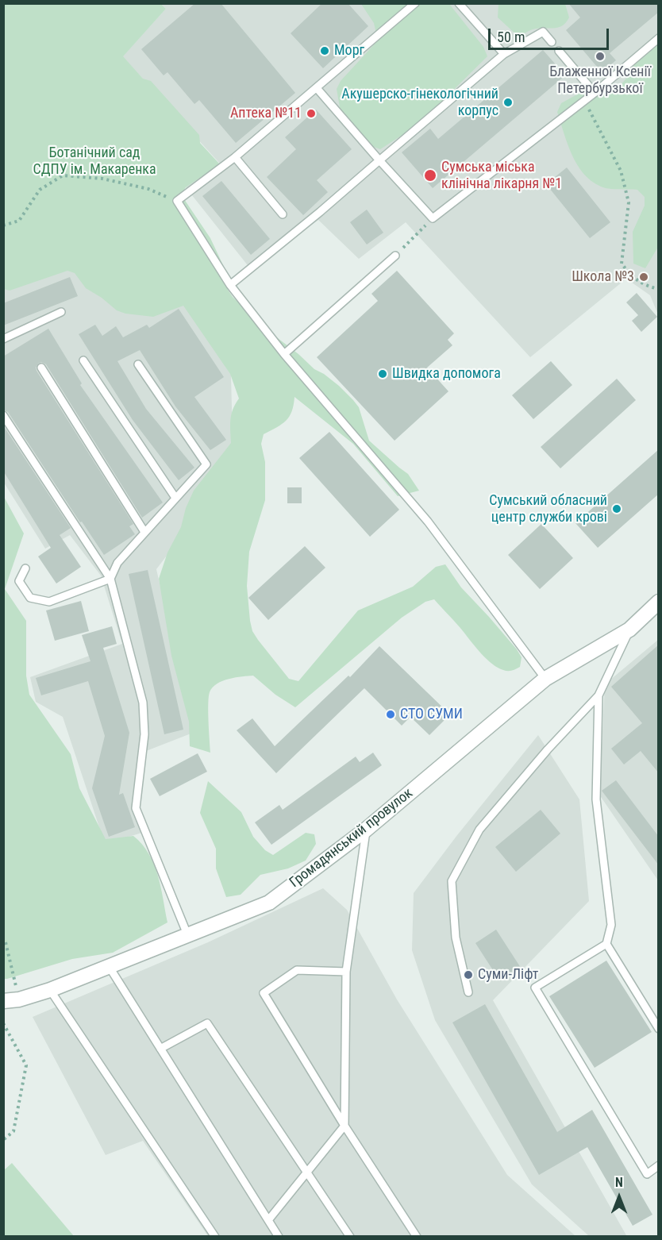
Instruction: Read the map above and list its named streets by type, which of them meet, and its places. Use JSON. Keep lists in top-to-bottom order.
{
  "streets": {
    "street": ["Громадянський провулок"]
  },
  "parks": ["Ботанічний сад СДПУ ім. Макаренка"],
  "places": [
    "Морг",
    "Блаженної Ксенії Петербурзької",
    "Акушерско-гінекологічний корпус",
    "Аптека №11",
    "Сумська міська клінічна лікарня №1",
    "Школа №3",
    "Швидка допомога",
    "Сумський обласний центр служби крові",
    "СТО СУМИ",
    "Суми-Ліфт"
  ],
  "scale_bar": "50 m",
  "north": "top"
}
